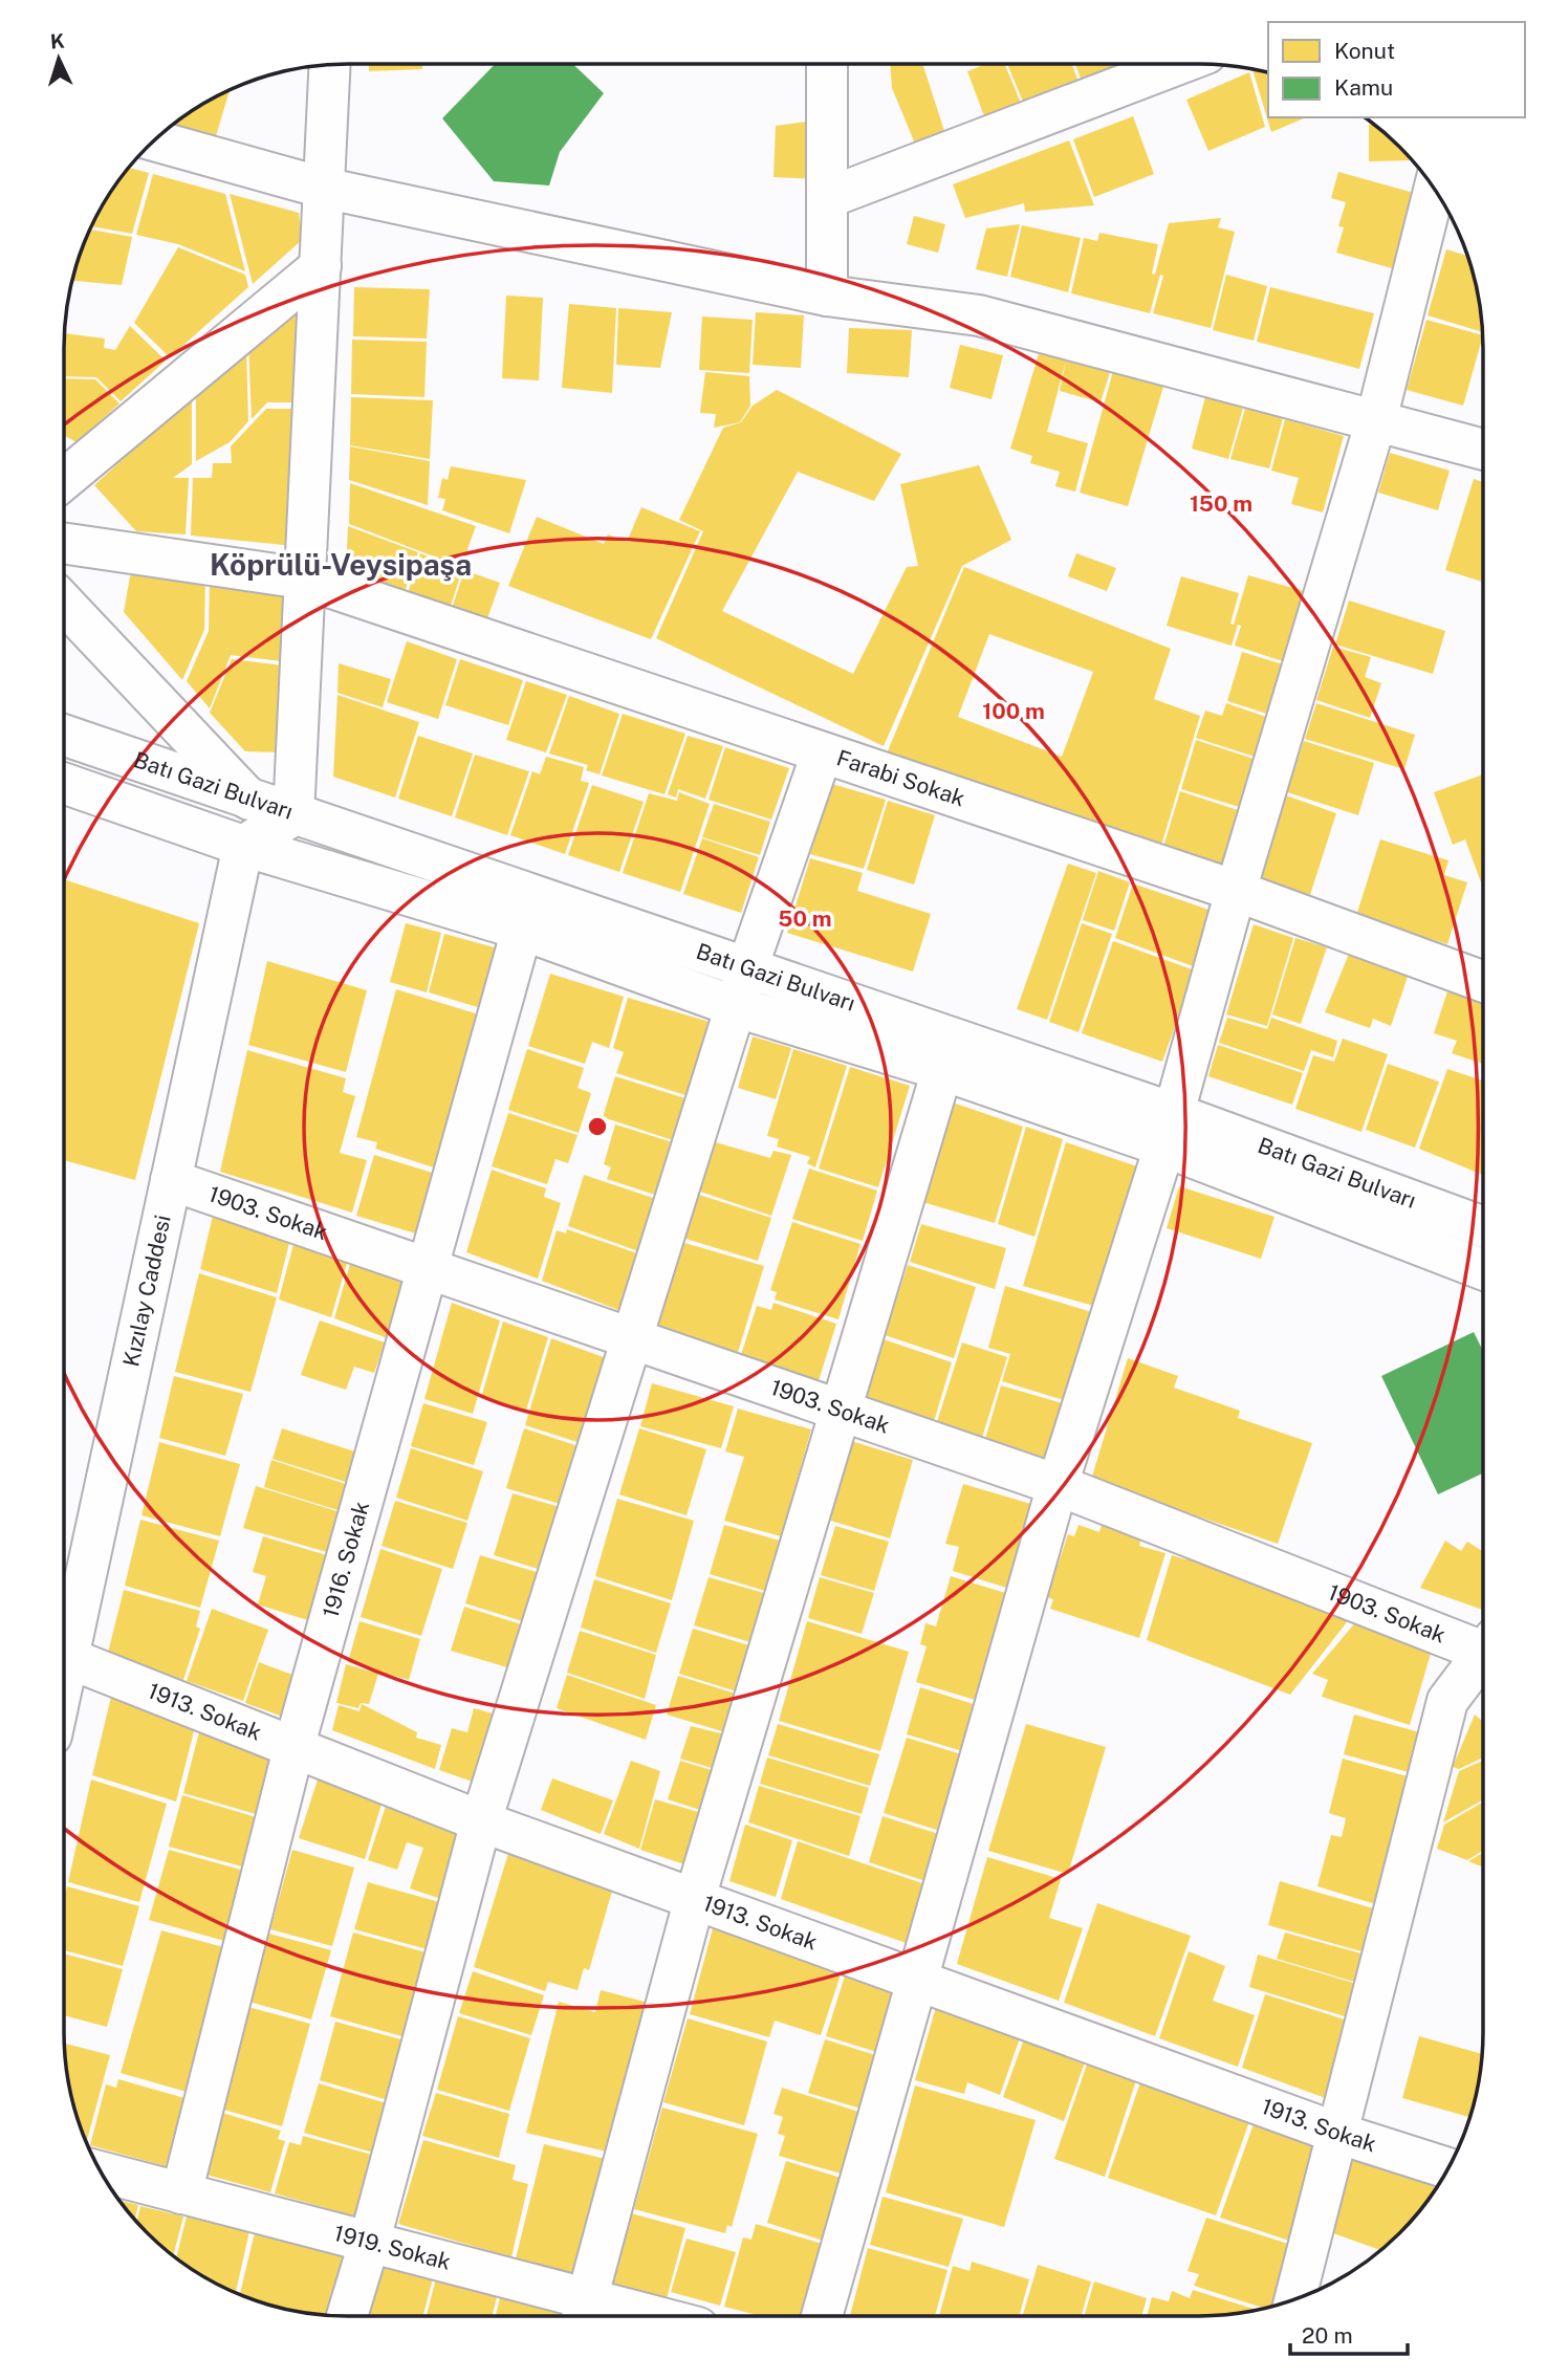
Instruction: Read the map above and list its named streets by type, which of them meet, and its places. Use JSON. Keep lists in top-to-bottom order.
{
  "streets": {
    "street": [
      "Farabi Sokak",
      "Batı Gazi Bulvarı",
      "1903. Sokak",
      "Kızılay Caddesi",
      "1916. Sokak",
      "1913. Sokak",
      "1919. Sokak"
    ]
  },
  "crossings": [
    ["Batı Gazi Bulvarı", "Kızılay Caddesi"],
    ["Batı Gazi Bulvarı", "1916. Sokak"],
    ["1903. Sokak", "Kızılay Caddesi"],
    ["1903. Sokak", "1916. Sokak"],
    ["1916. Sokak", "1913. Sokak"],
    ["1916. Sokak", "1919. Sokak"]
  ],
  "districts": ["Köprülü-Veysipaşa"],
  "legend": ["Konut", "Kamu"],
  "scale_bar": "20 m",
  "north": "top",
  "rings": ["150 m", "100 m", "50 m"]
}
